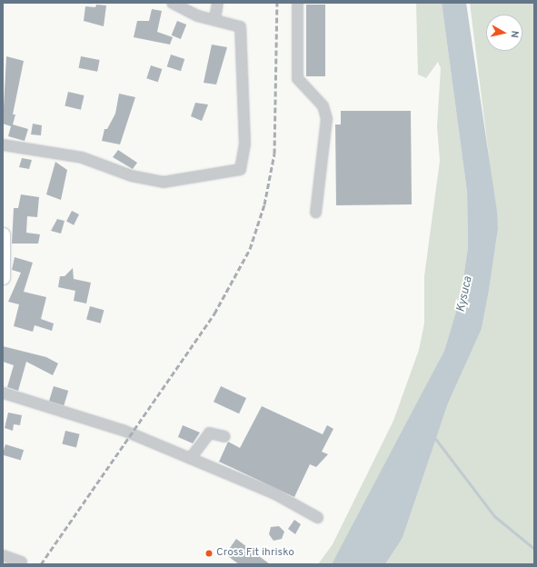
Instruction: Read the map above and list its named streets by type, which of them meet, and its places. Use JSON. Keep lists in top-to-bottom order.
{
  "water": ["Kysuca"],
  "places": ["Cross Fit ihrisko"],
  "north": "right"
}
